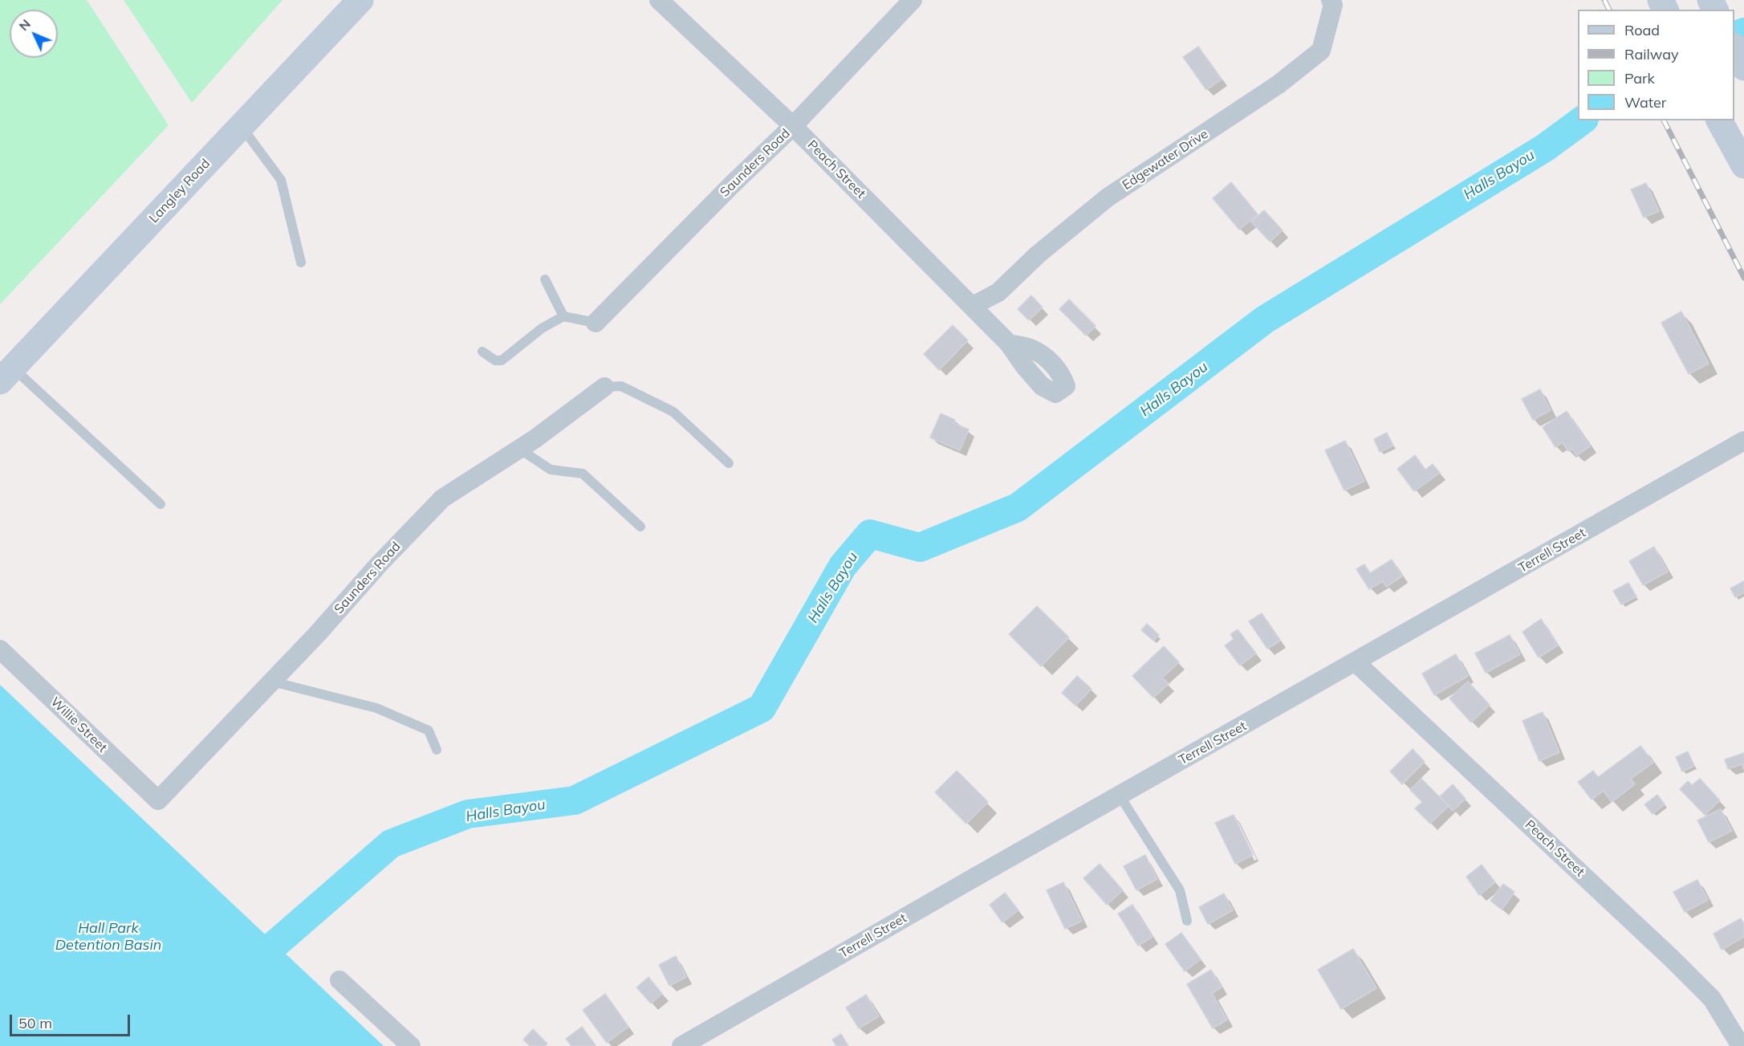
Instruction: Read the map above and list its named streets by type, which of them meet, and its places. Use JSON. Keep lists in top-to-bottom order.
{
  "streets": {
    "street": [
      "Edgewater Drive",
      "Saunders Road",
      "Peach Street",
      "Langley Road",
      "Terrell Street",
      "Willie Street"
    ]
  },
  "crossings": [
    ["Edgewater Drive", "Peach Street"],
    ["Saunders Road", "Peach Street"],
    ["Saunders Road", "Willie Street"],
    ["Peach Street", "Terrell Street"]
  ],
  "water": ["Halls Bayou", "Hall Park Detention Basin"],
  "legend": [
    "Road",
    "Railway",
    "Park",
    "Water"
  ],
  "scale_bar": "50 m",
  "north": "top left"
}
